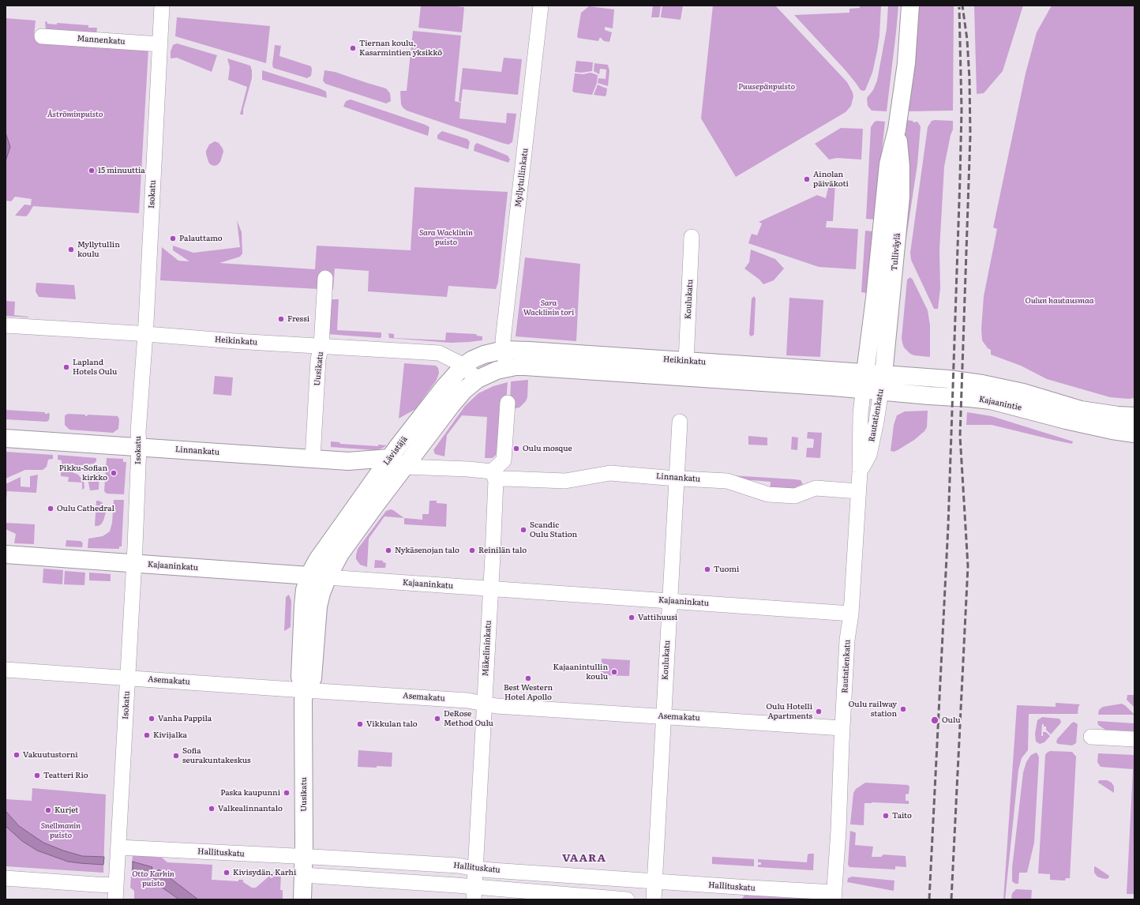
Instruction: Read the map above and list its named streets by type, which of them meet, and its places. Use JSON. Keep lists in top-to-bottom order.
{
  "streets": {
    "main road": [
      "Tulliväylä",
      "Heikinkatu",
      "Uusikatu",
      "Kajaanintie",
      "Linnankatu",
      "Lävistäjä",
      "Kajaaninkatu"
    ],
    "street": [
      "Mannenkatu",
      "Myllytullinkatu",
      "Isokatu",
      "Koulukatu",
      "Rautatienkatu",
      "Mäkelininkatu",
      "Asemakatu",
      "Hallituskatu"
    ]
  },
  "crossings": [
    ["Mannenkatu", "Isokatu"],
    ["Myllytullinkatu", "Heikinkatu"],
    ["Myllytullinkatu", "Lävistäjä"],
    ["Isokatu", "Heikinkatu"],
    ["Isokatu", "Linnankatu"],
    ["Isokatu", "Kajaaninkatu"],
    ["Isokatu", "Asemakatu"],
    ["Isokatu", "Hallituskatu"],
    ["Tulliväylä", "Heikinkatu"],
    ["Tulliväylä", "Kajaanintie"],
    ["Tulliväylä", "Rautatienkatu"],
    ["Koulukatu", "Heikinkatu"],
    ["Koulukatu", "Linnankatu"],
    ["Koulukatu", "Kajaaninkatu"],
    ["Koulukatu", "Asemakatu"],
    ["Koulukatu", "Hallituskatu"],
    ["Heikinkatu", "Uusikatu"],
    ["Heikinkatu", "Kajaanintie"],
    ["Heikinkatu", "Rautatienkatu"],
    ["Heikinkatu", "Lävistäjä"],
    ["Uusikatu", "Linnankatu"],
    ["Uusikatu", "Lävistäjä"],
    ["Uusikatu", "Kajaaninkatu"],
    ["Uusikatu", "Asemakatu"],
    ["Uusikatu", "Hallituskatu"],
    ["Kajaanintie", "Rautatienkatu"],
    ["Rautatienkatu", "Linnankatu"],
    ["Rautatienkatu", "Kajaaninkatu"],
    ["Rautatienkatu", "Asemakatu"],
    ["Rautatienkatu", "Hallituskatu"],
    ["Linnankatu", "Lävistäjä"],
    ["Linnankatu", "Mäkelininkatu"],
    ["Lävistäjä", "Kajaaninkatu"],
    ["Kajaaninkatu", "Mäkelininkatu"],
    ["Mäkelininkatu", "Asemakatu"],
    ["Mäkelininkatu", "Hallituskatu"]
  ],
  "districts": ["VAARA"],
  "parks": [
    "Puusepänpuisto",
    "Åströminpuisto",
    "Sara Wacklinin puisto",
    "Oulun hautausmaa",
    "Sara Wacklinin tori",
    "Snellmanin puisto",
    "Otto Karhin puisto"
  ],
  "places": [
    "Tiernan koulu, Kasarmintien yksikkö",
    "15 minuuttia",
    "Ainolan päiväkoti",
    "Palauttamo",
    "Myllytullin koulu",
    "Fressi",
    "Lapland Hotels Oulu",
    "Oulu mosque",
    "Pikku-Sofian kirkko",
    "Oulu Cathedral",
    "Scandic Oulu Station",
    "Nykäsenojan talo",
    "Reinilän talo",
    "Tuomi",
    "Vattihuusi",
    "Kajaanintullin koulu",
    "Best Western Hotel Apollo",
    "Oulu railway station",
    "Oulu Hotelli Apartments",
    "Vanha Pappila",
    "DeRose Method Oulu",
    "Oulu",
    "Vikkulan talo",
    "Kivijalka",
    "Vakuutustorni",
    "Sofia seurakuntakeskus",
    "Teatteri Rio",
    "Paska kaupunni",
    "Valkealinnantalo",
    "Kurjet",
    "Taito",
    "Kivisydän, Karhi"
  ]
}
